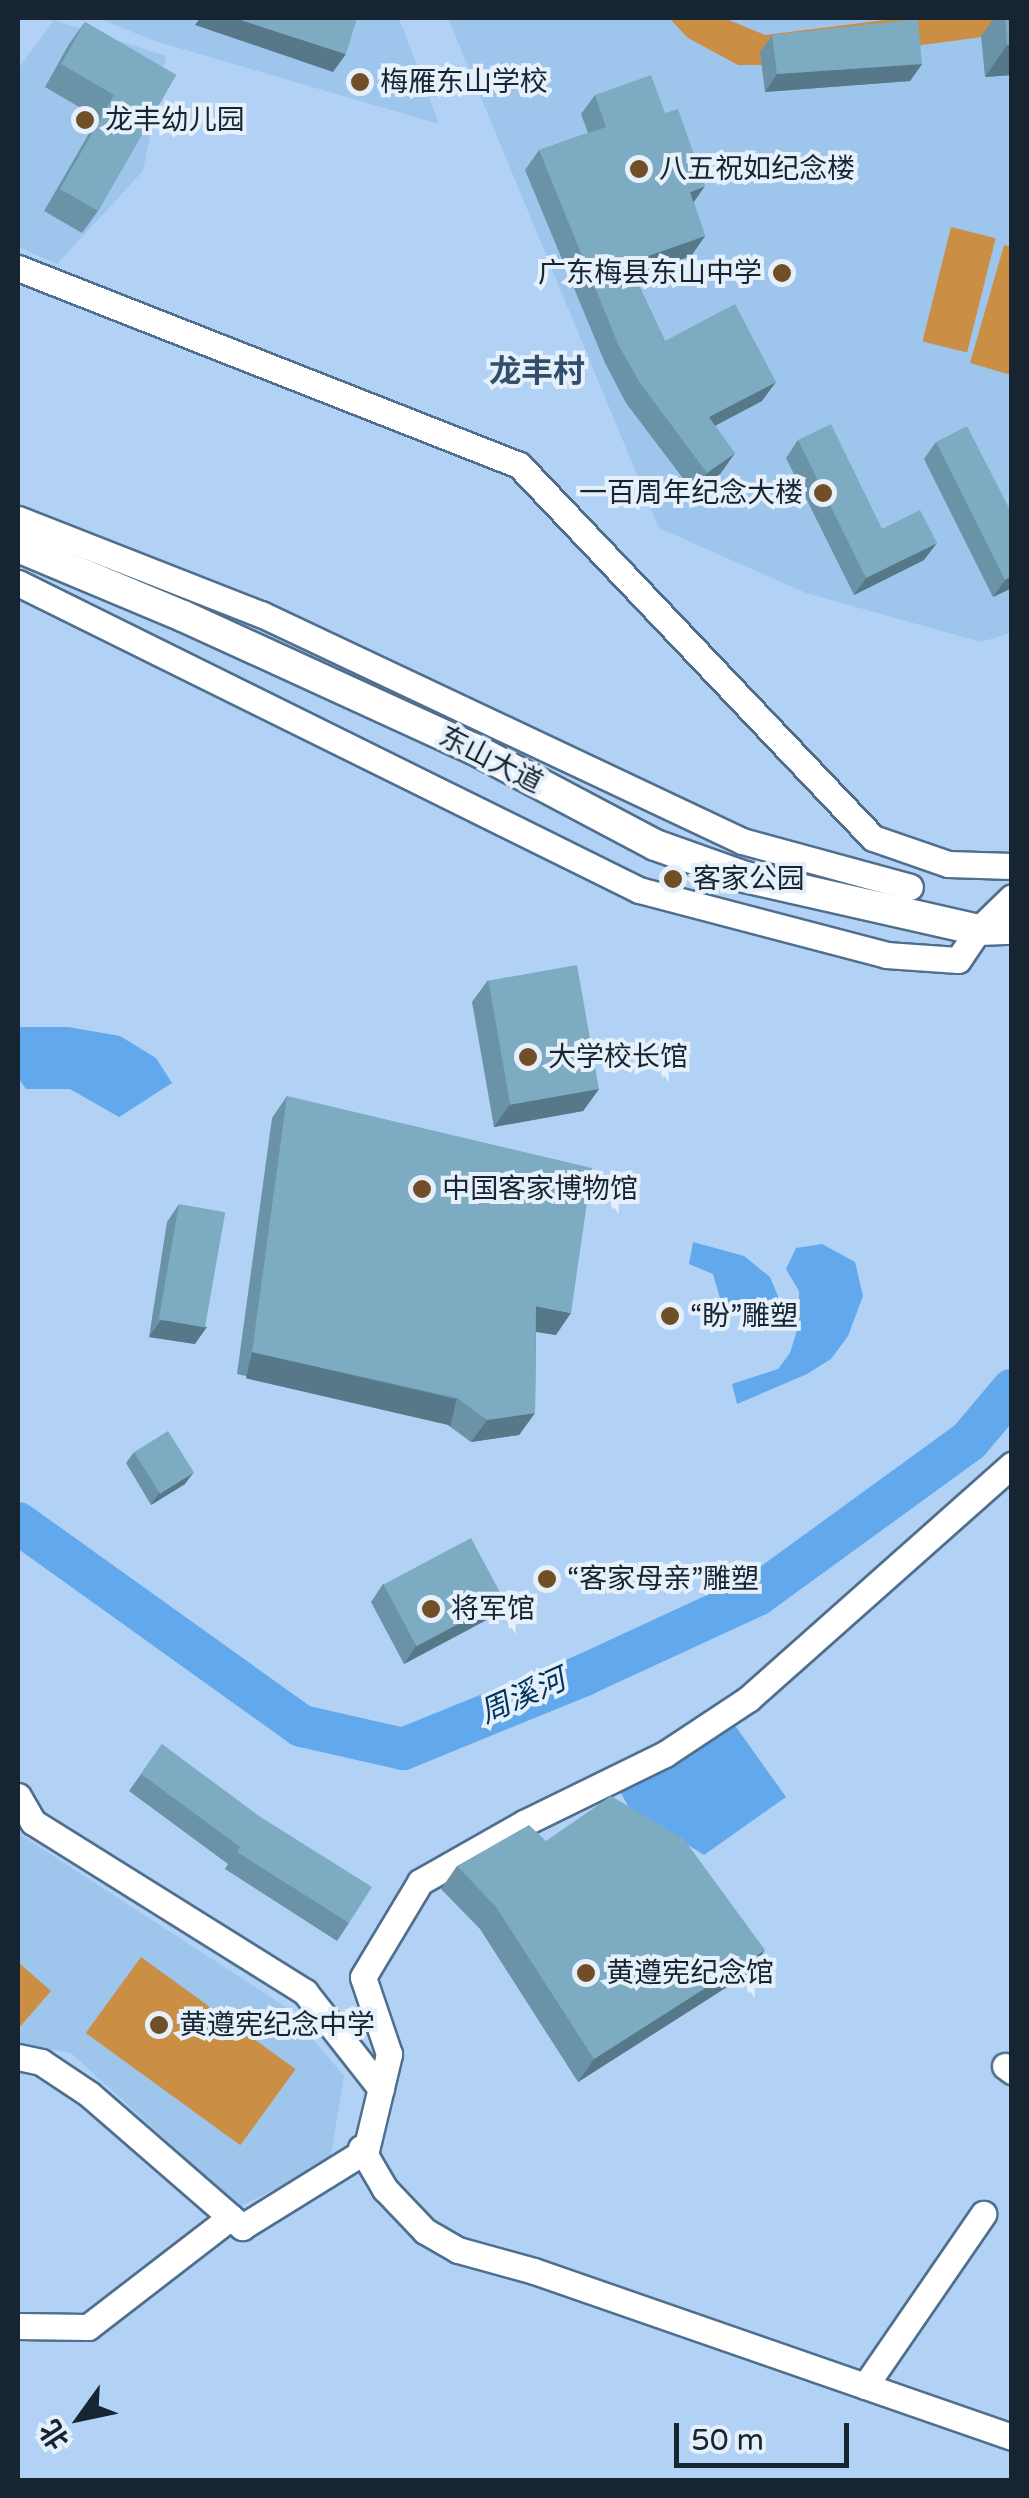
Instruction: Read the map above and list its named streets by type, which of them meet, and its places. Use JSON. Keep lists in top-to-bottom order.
{
  "streets": {
    "main road": ["东山大道"]
  },
  "districts": ["龙丰村"],
  "water": ["周溪河"],
  "places": [
    "梅雁东山学校",
    "龙丰幼儿园",
    "八五祝如纪念楼",
    "广东梅县东山中学",
    "一百周年纪念大楼",
    "客家公园",
    "大学校长馆",
    "中国客家博物馆",
    "“盼”雕塑",
    "“客家母亲”雕塑",
    "将军馆",
    "黄遵宪纪念馆",
    "黄遵宪纪念中学"
  ],
  "scale_bar": "50 m",
  "north": "bottom left"
}
